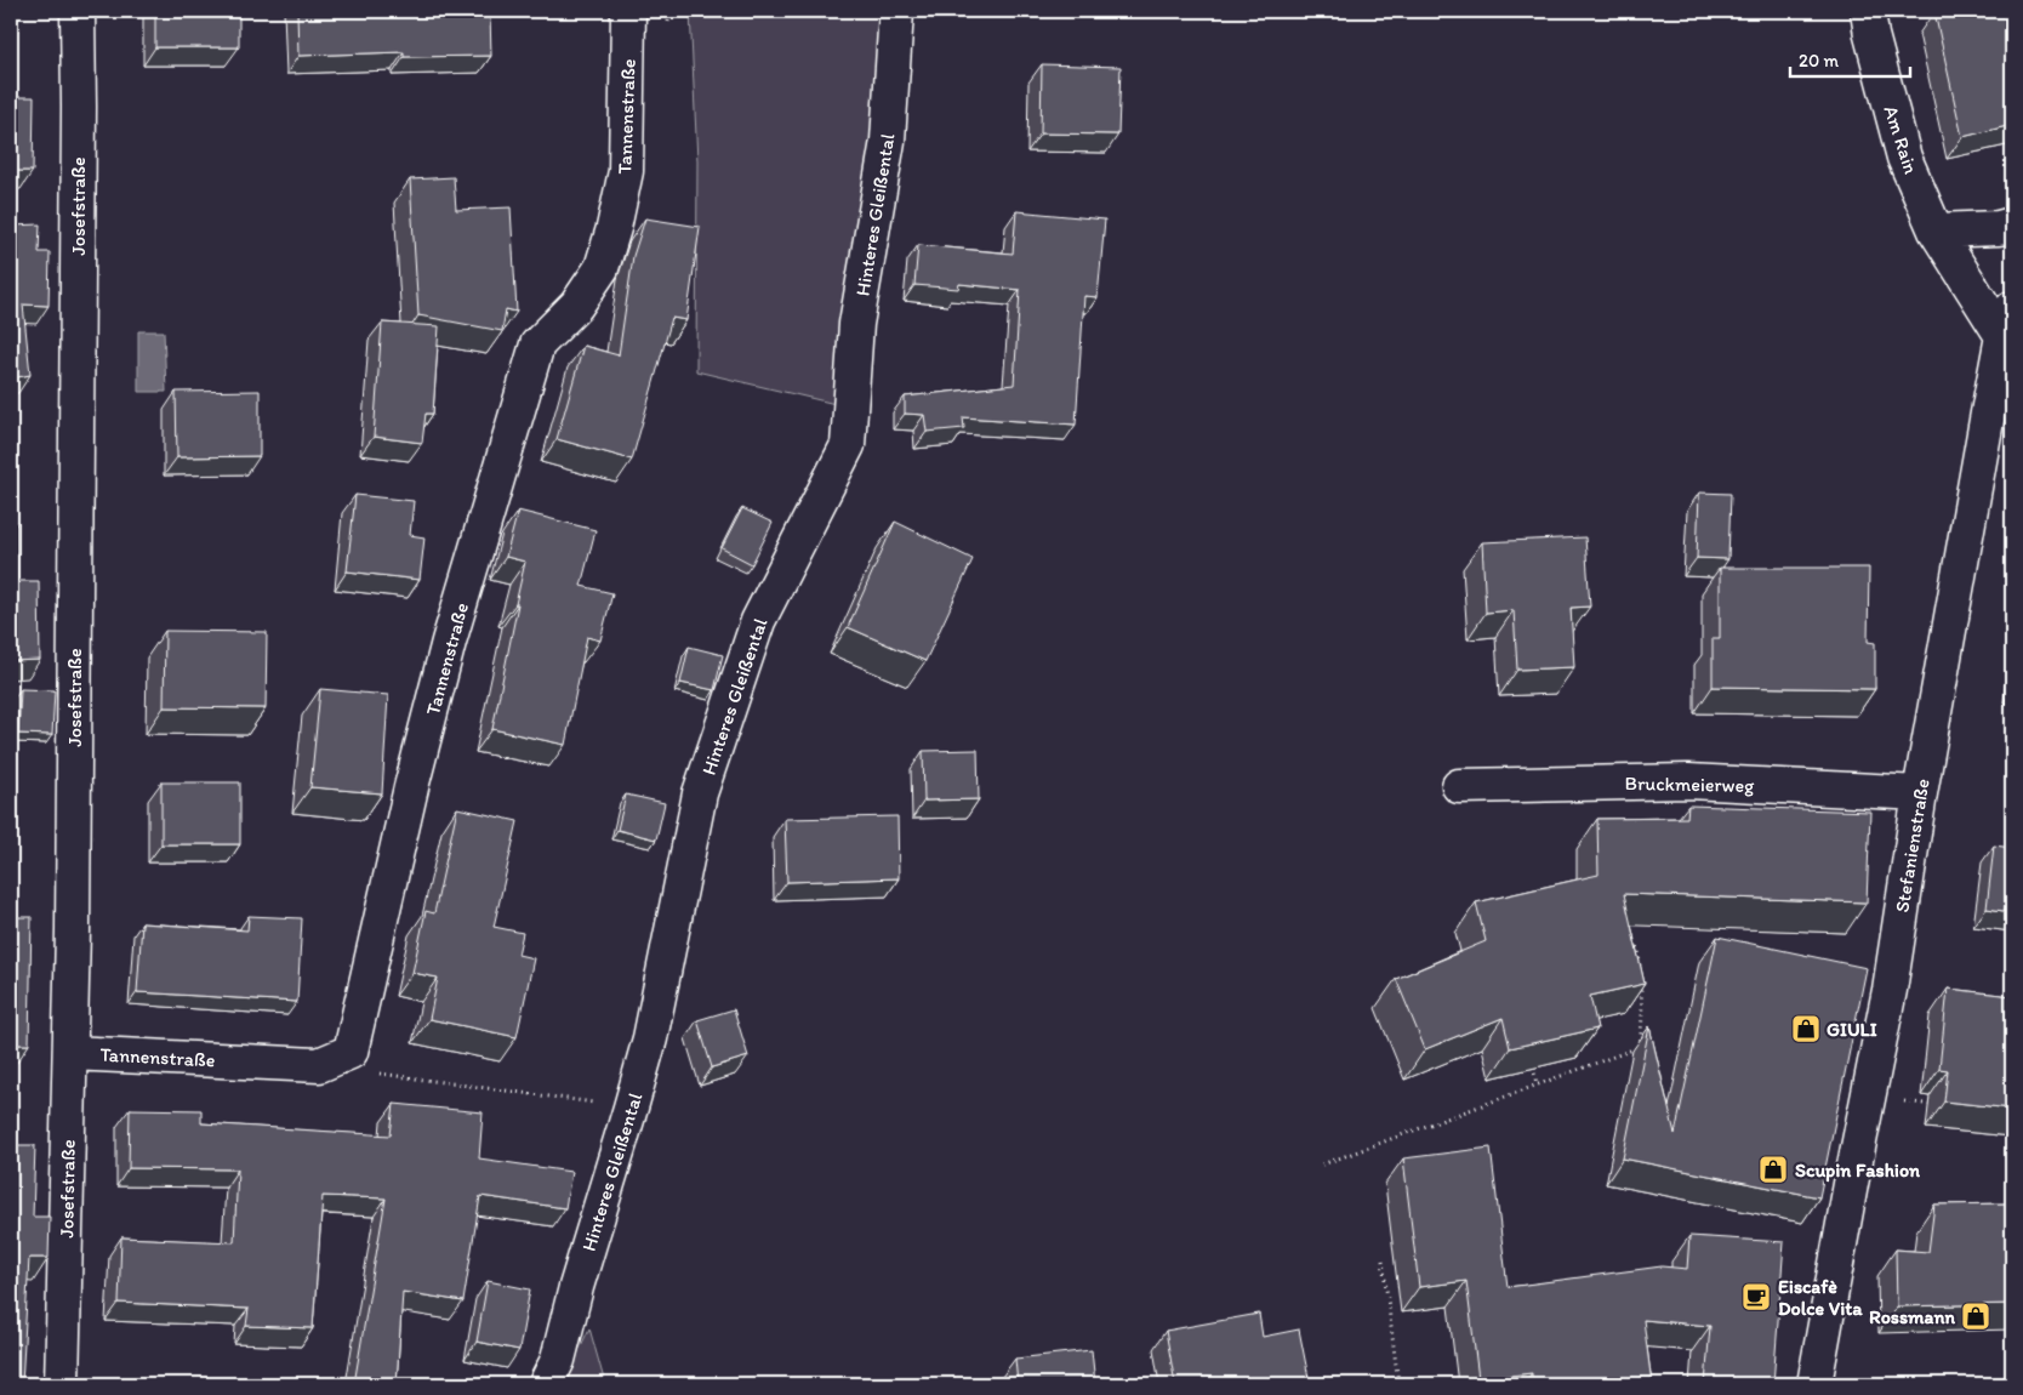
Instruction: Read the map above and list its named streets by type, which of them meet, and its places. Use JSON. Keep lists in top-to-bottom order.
{
  "streets": {
    "street": [
      "Tannenstraße",
      "Am Rain",
      "Josefstraße",
      "Hinteres Gleißental",
      "Bruckmeierweg",
      "Stefanienstraße"
    ]
  },
  "crossings": [
    ["Tannenstraße", "Josefstraße"],
    ["Am Rain", "Stefanienstraße"],
    ["Bruckmeierweg", "Stefanienstraße"]
  ],
  "places": {
    "shop": ["GIULI", "Scupin Fashion", "Rossmann"],
    "cafe": ["Eiscafè Dolce Vita"]
  },
  "scale_bar": "20 m"
}
